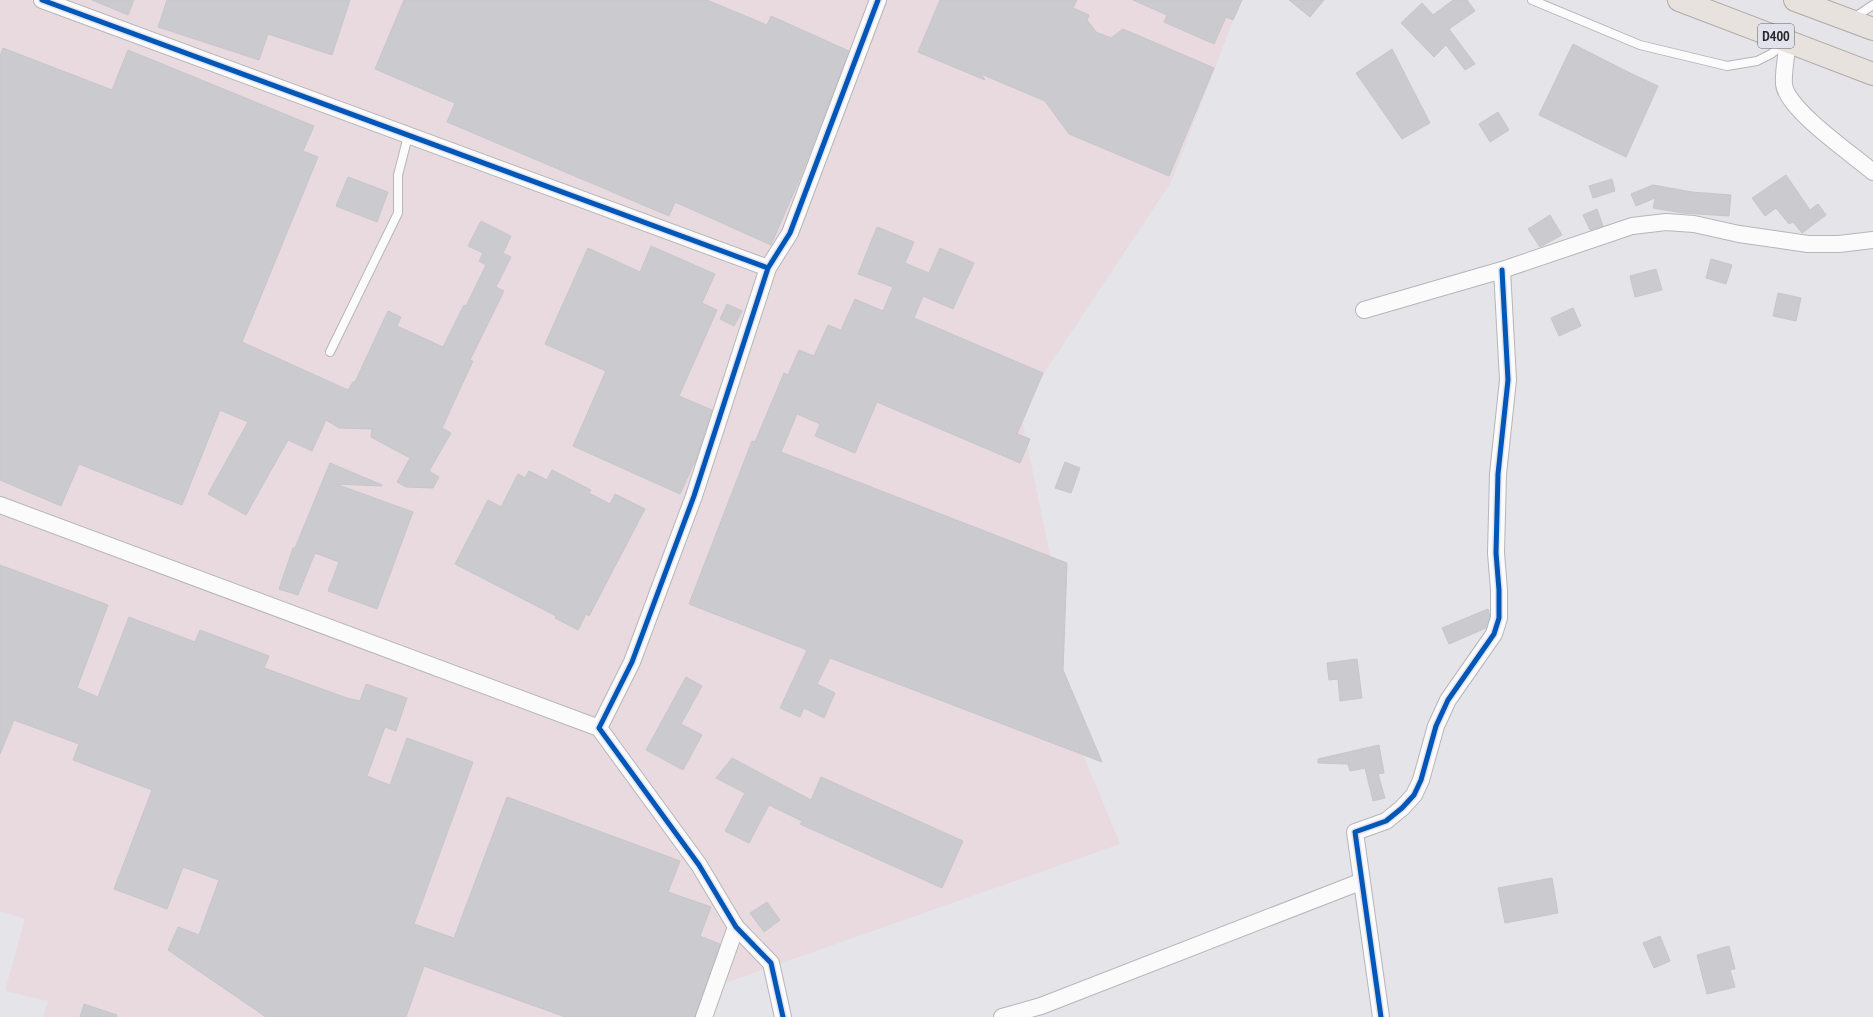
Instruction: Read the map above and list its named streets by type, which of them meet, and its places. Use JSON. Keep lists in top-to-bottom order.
{
  "streets": {
    "highway": ["D400"]
  }
}
